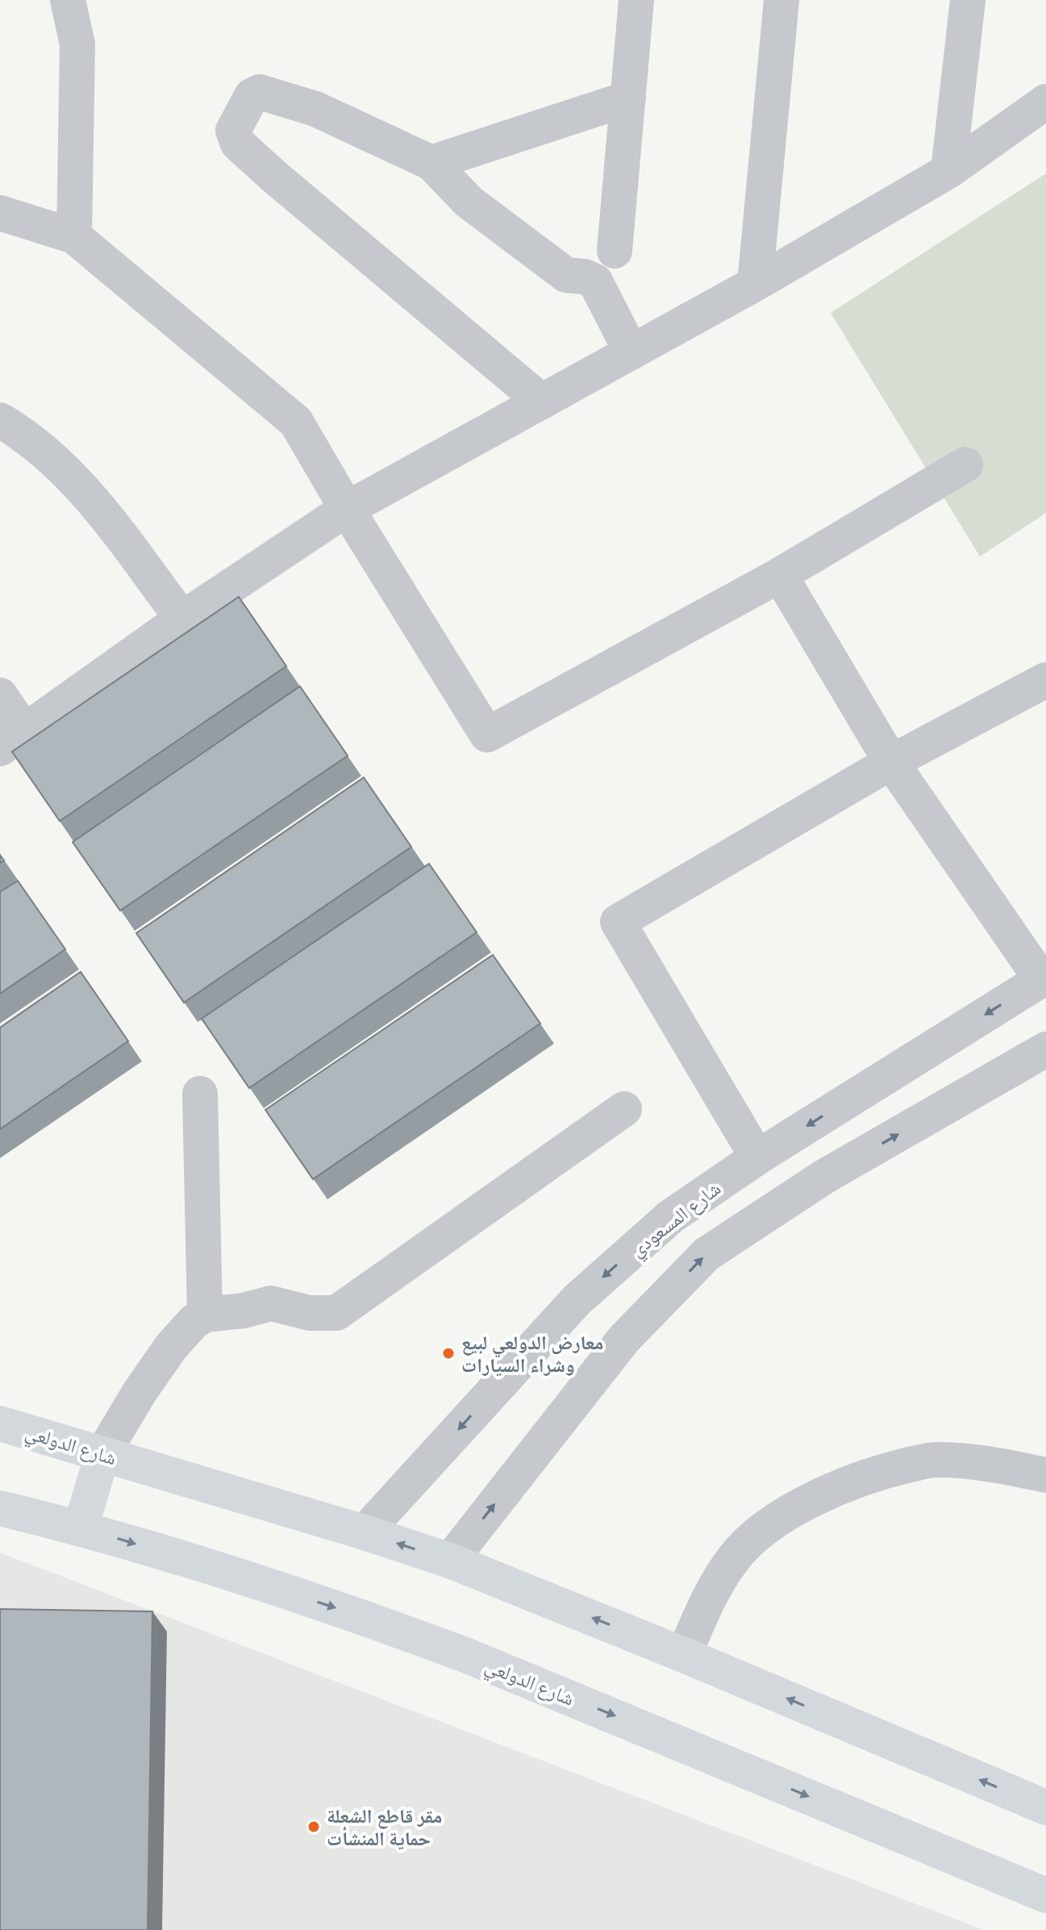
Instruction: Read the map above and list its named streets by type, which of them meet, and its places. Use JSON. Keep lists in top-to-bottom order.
{
  "streets": {
    "main road": ["شارع الدولعي"],
    "street": ["شارع المسعودي"]
  },
  "crossings": [
    ["شارع المسعودي", "شارع الدولعي"]
  ],
  "places": ["معارض الدولعي لبيع وشراء السيارات", "مقر قاطع الشعلة حماية المنشأت"]
}
